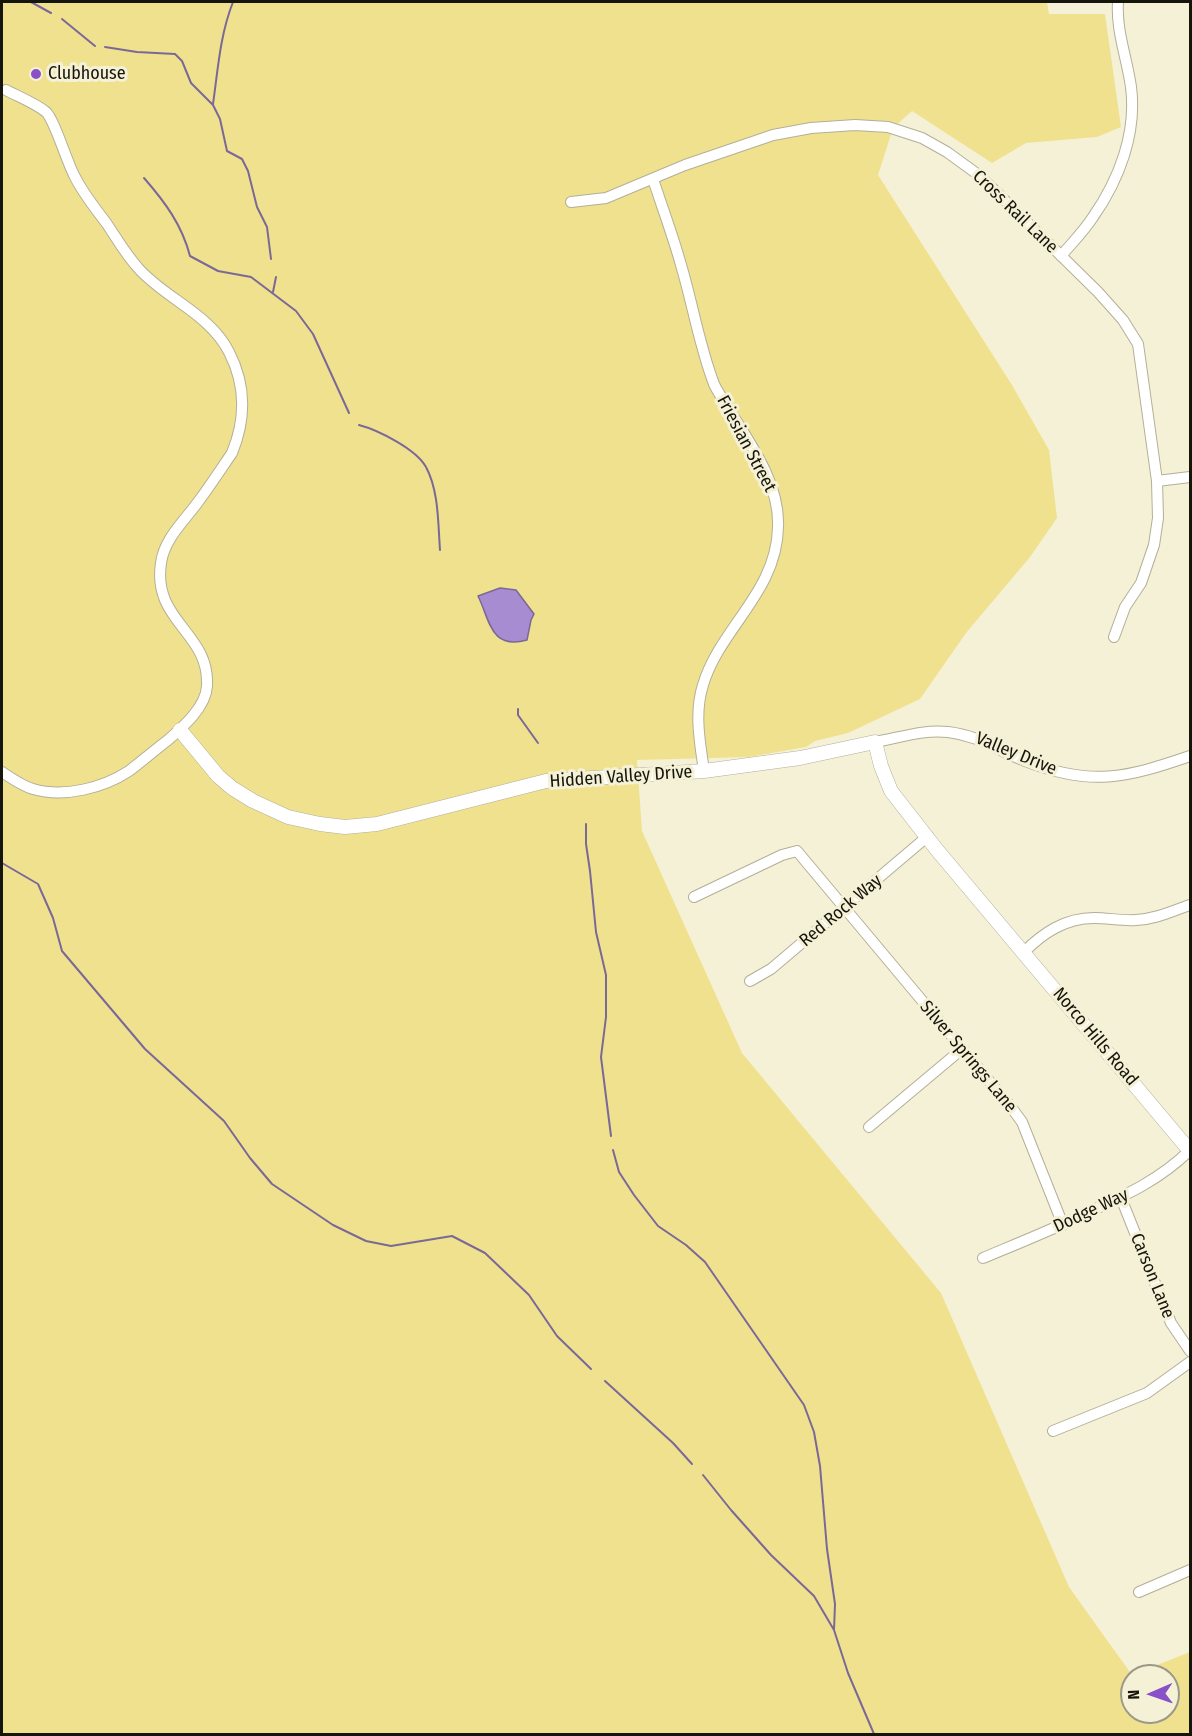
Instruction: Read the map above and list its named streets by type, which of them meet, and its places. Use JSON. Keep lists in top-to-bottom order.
{
  "streets": {
    "street": [
      "Cross Rail Lane",
      "Friesian Street",
      "Valley Drive",
      "Hidden Valley Drive",
      "Red Rock Way",
      "Norco Hills Road",
      "Silver Springs Lane",
      "Dodge Way",
      "Carson Lane"
    ]
  },
  "crossings": [
    ["Cross Rail Lane", "Friesian Street"],
    ["Friesian Street", "Hidden Valley Drive"],
    ["Valley Drive", "Hidden Valley Drive"],
    ["Red Rock Way", "Norco Hills Road"],
    ["Red Rock Way", "Silver Springs Lane"],
    ["Norco Hills Road", "Dodge Way"],
    ["Silver Springs Lane", "Dodge Way"],
    ["Dodge Way", "Carson Lane"]
  ],
  "places": ["Clubhouse"],
  "north": "left"
}
